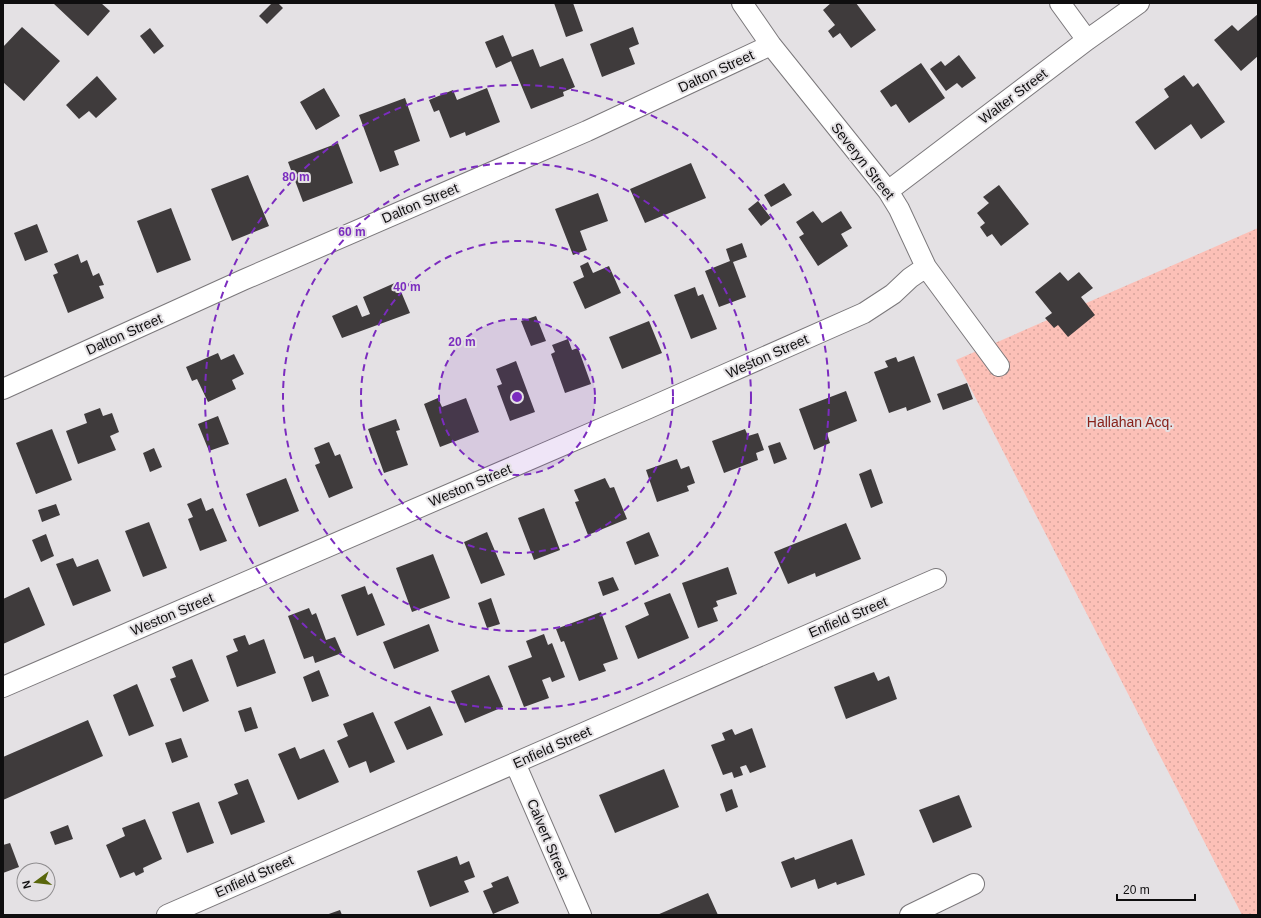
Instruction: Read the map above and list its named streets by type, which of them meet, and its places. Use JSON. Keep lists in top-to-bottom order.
{
  "streets": {
    "street": [
      "Dalton Street",
      "Walter Street",
      "Severyn Street",
      "Weston Street",
      "Enfield Street",
      "Calvert Street"
    ]
  },
  "crossings": [
    ["Dalton Street", "Severyn Street"],
    ["Walter Street", "Severyn Street"],
    ["Severyn Street", "Weston Street"],
    ["Enfield Street", "Calvert Street"]
  ],
  "parks": ["Hallahan Acq."],
  "scale_bar": "20 m",
  "north": "left",
  "rings": [
    "80 m",
    "60 m",
    "40 m",
    "20 m"
  ]
}
